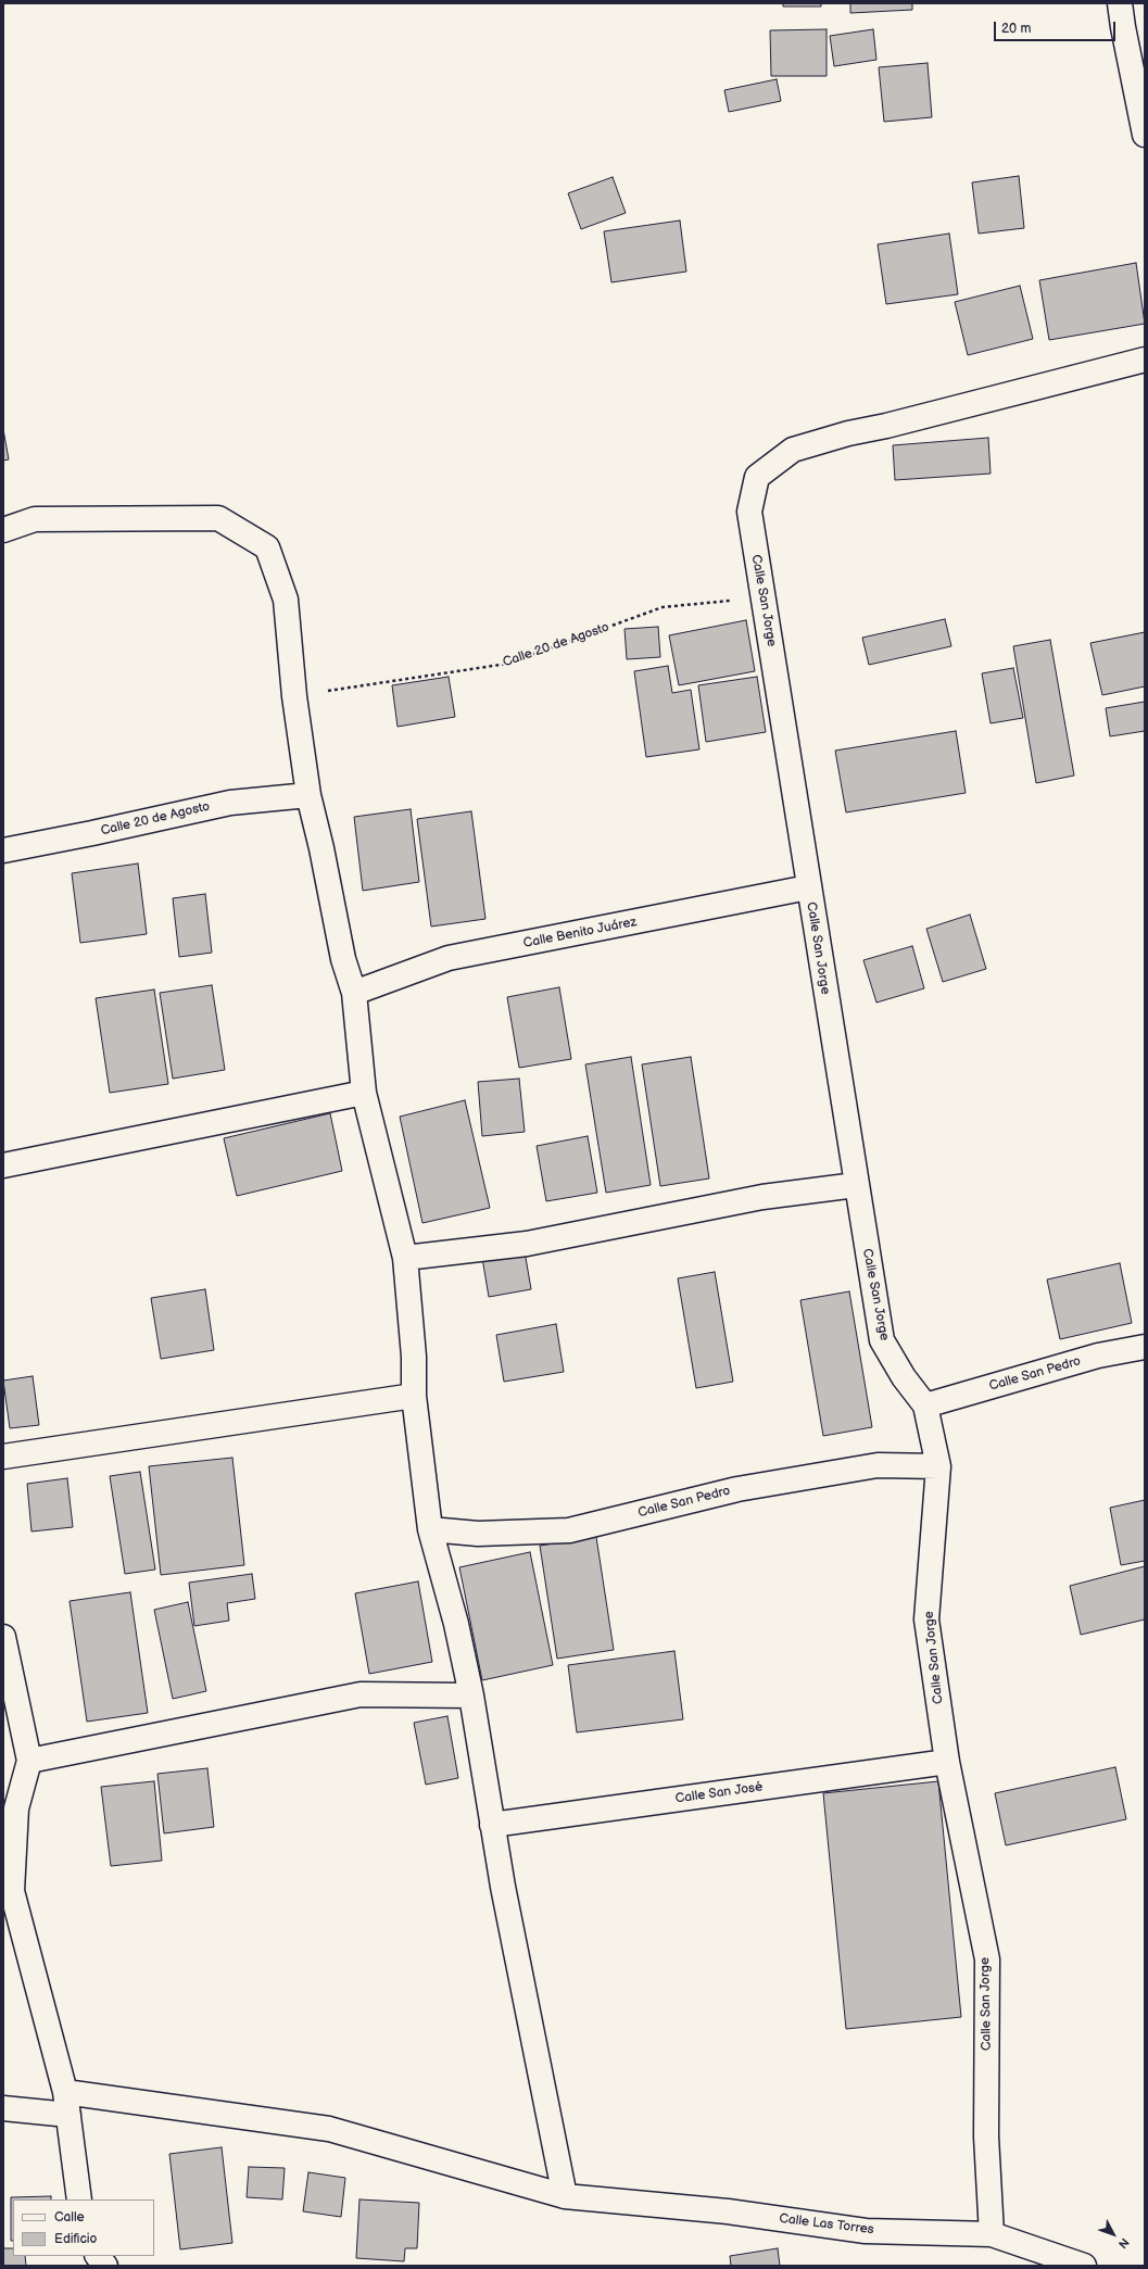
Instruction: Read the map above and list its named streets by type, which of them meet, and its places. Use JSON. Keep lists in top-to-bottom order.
{
  "streets": {
    "street": [
      "Calle San Jorge",
      "Calle 20 de Agosto",
      "Calle Benito Juárez",
      "Calle San Pedro",
      "Calle San José",
      "Calle Las Torres"
    ]
  },
  "crossings": [
    ["Calle San Jorge", "Calle 20 de Agosto"],
    ["Calle San Jorge", "Calle Benito Juárez"],
    ["Calle San Jorge", "Calle San Pedro"],
    ["Calle San Jorge", "Calle San José"],
    ["Calle San Jorge", "Calle Las Torres"]
  ],
  "legend": ["Calle", "Edificio"],
  "scale_bar": "20 m",
  "north": "bottom right"
}
